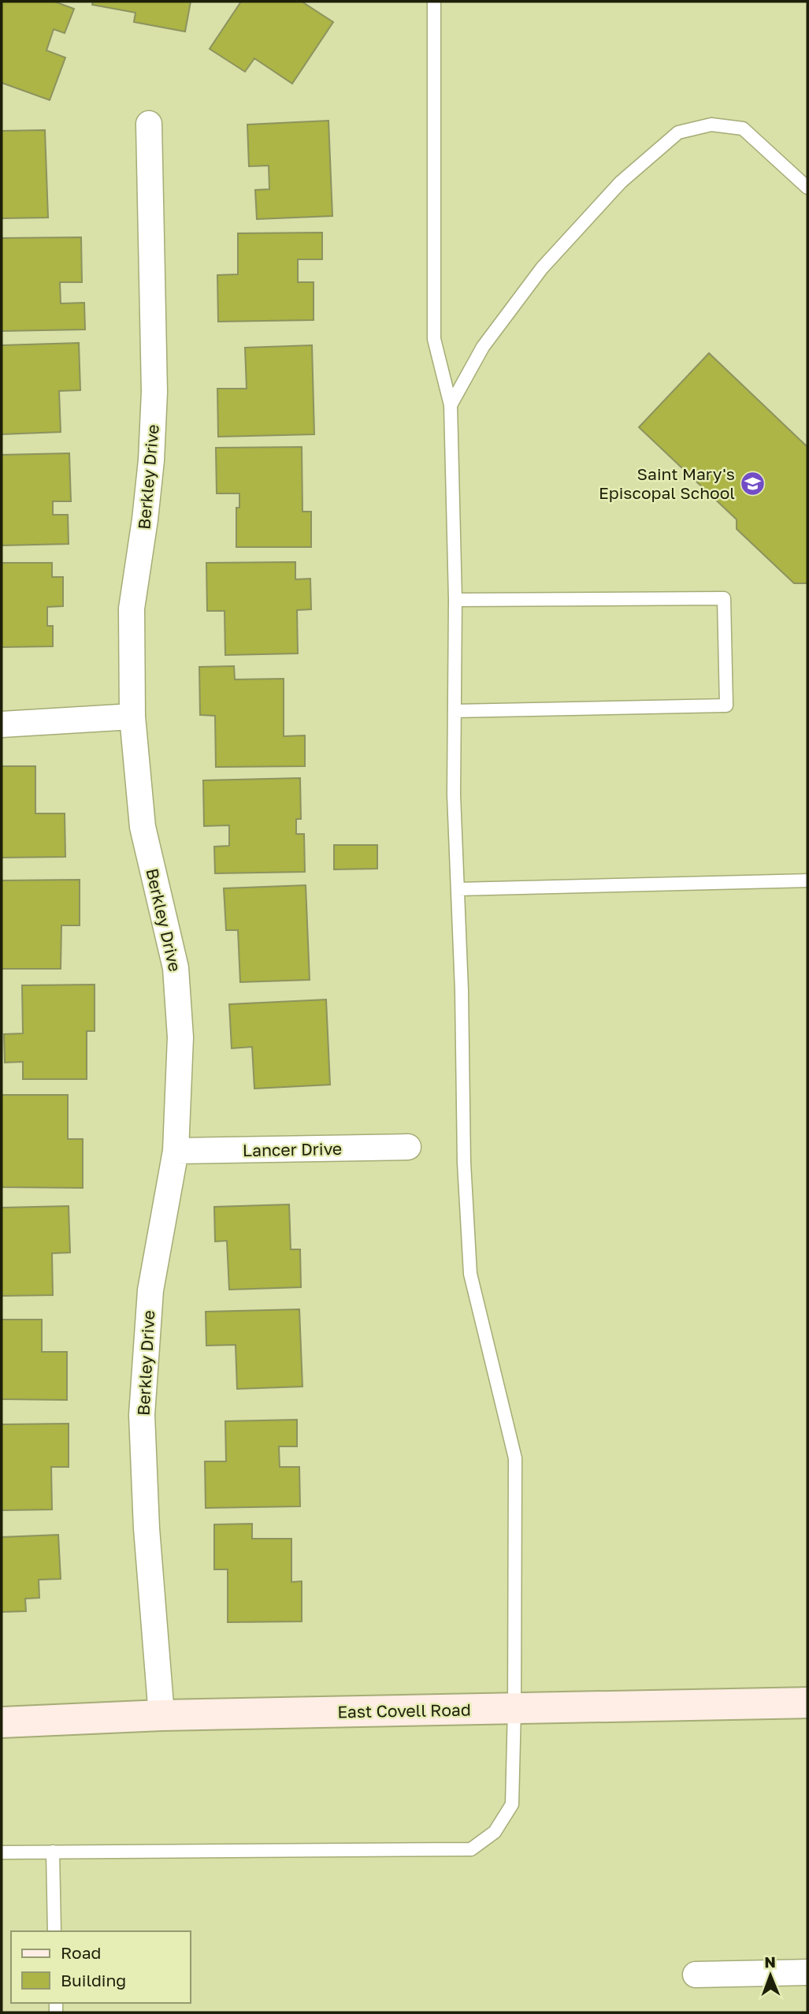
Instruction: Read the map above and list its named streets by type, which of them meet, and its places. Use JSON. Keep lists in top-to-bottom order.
{
  "streets": {
    "street": ["Berkley Drive", "Lancer Drive", "East Covell Road"]
  },
  "crossings": [
    ["Berkley Drive", "Lancer Drive"],
    ["Berkley Drive", "East Covell Road"]
  ],
  "places": {
    "school or university": ["Saint Mary's Episcopal School"]
  },
  "legend": ["Road", "Building"],
  "north": "top"
}
